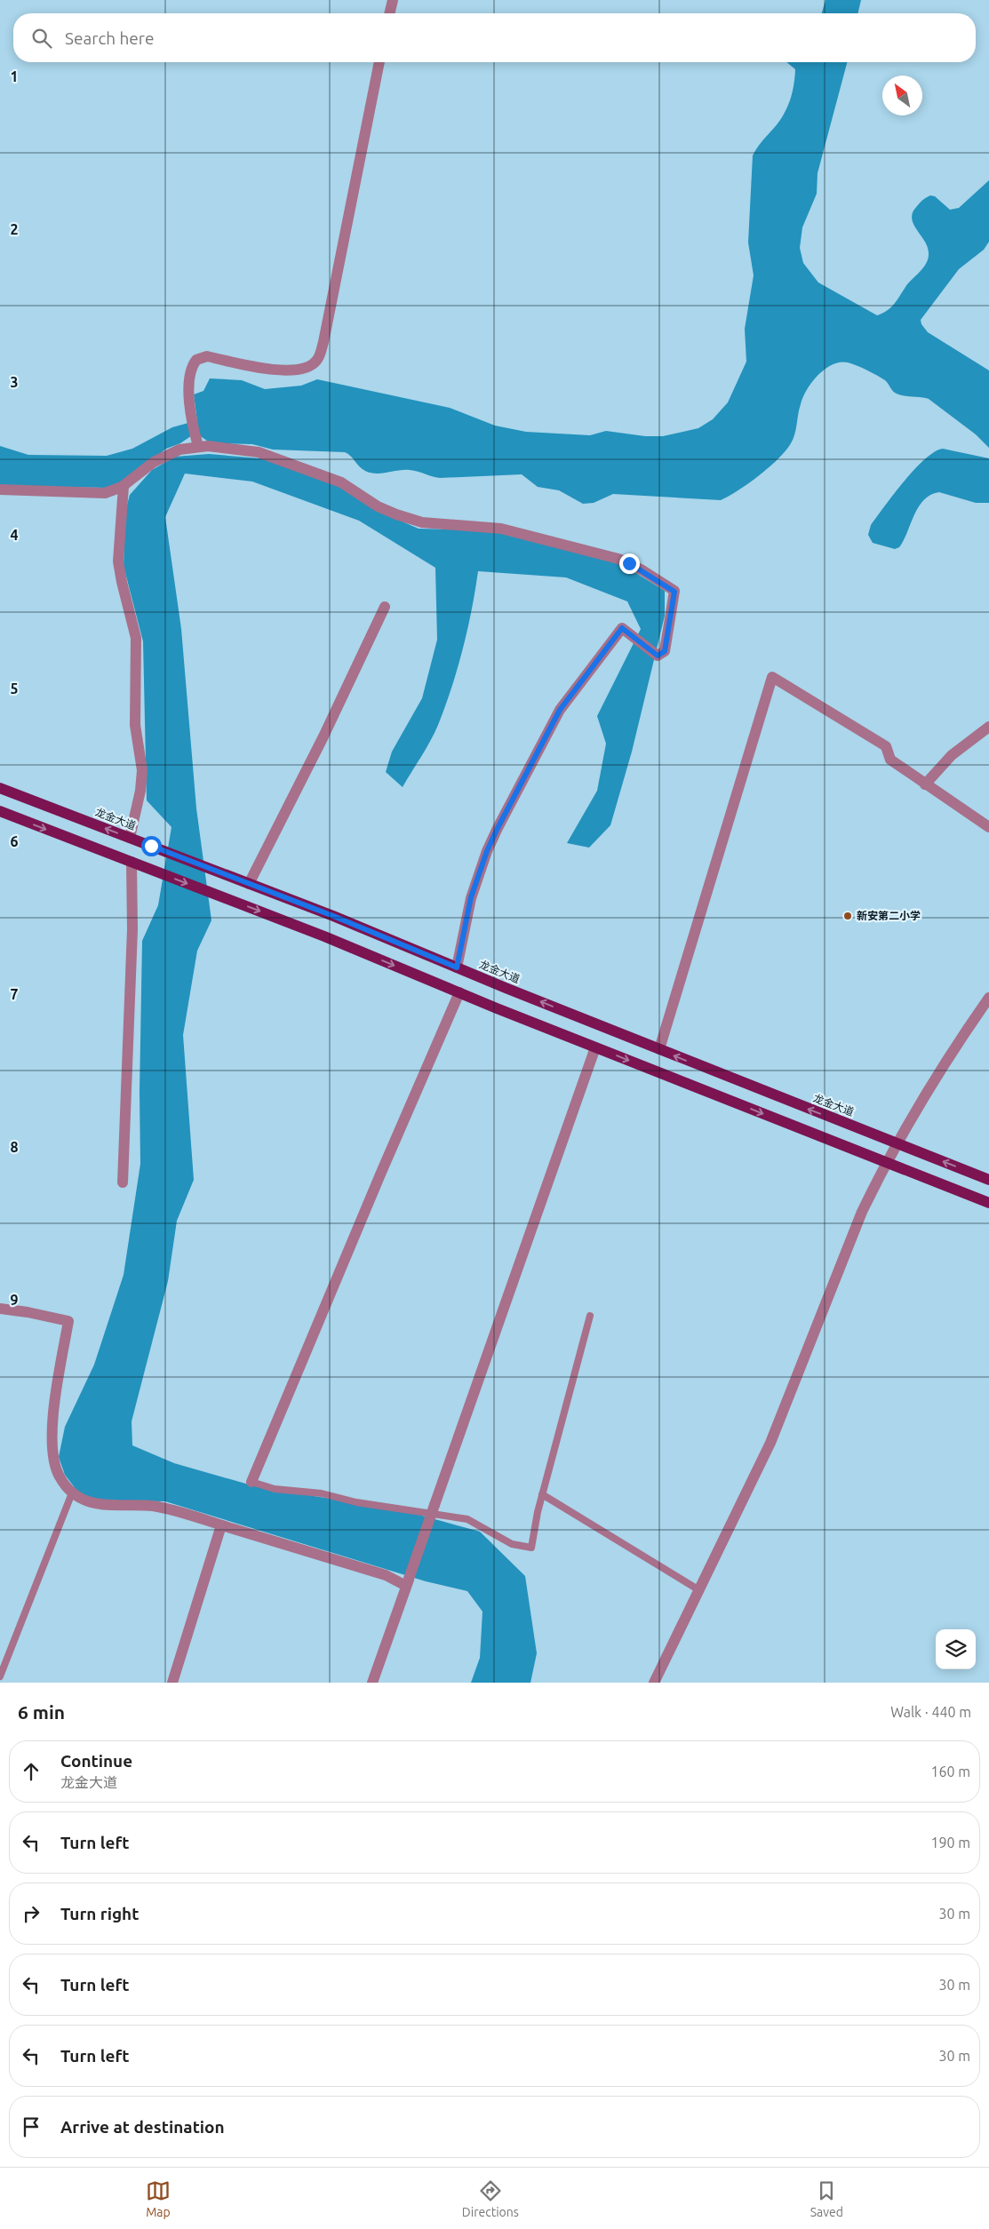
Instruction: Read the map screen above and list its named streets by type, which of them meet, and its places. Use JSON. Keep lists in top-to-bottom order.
{
  "streets": {
    "main road": ["龙金大道"]
  },
  "places": ["新安第二小学"],
  "north": "top left",
  "page": {
    "search": "Search here",
    "heading": ["6 min", "Walk · 440 m"],
    "list": [
      ["Continue", "龙金大道", "160 m"],
      ["Turn left", "190 m"],
      ["Turn right", "30 m"],
      ["Turn left", "30 m"],
      ["Turn left", "30 m"],
      "Arrive at destination"
    ],
    "nav": ["Map", "Directions", "Saved"]
  },
  "grid": {
    "rows": [
      "1",
      "2",
      "3",
      "4",
      "5",
      "6",
      "7",
      "8",
      "9"
    ]
  }
}
